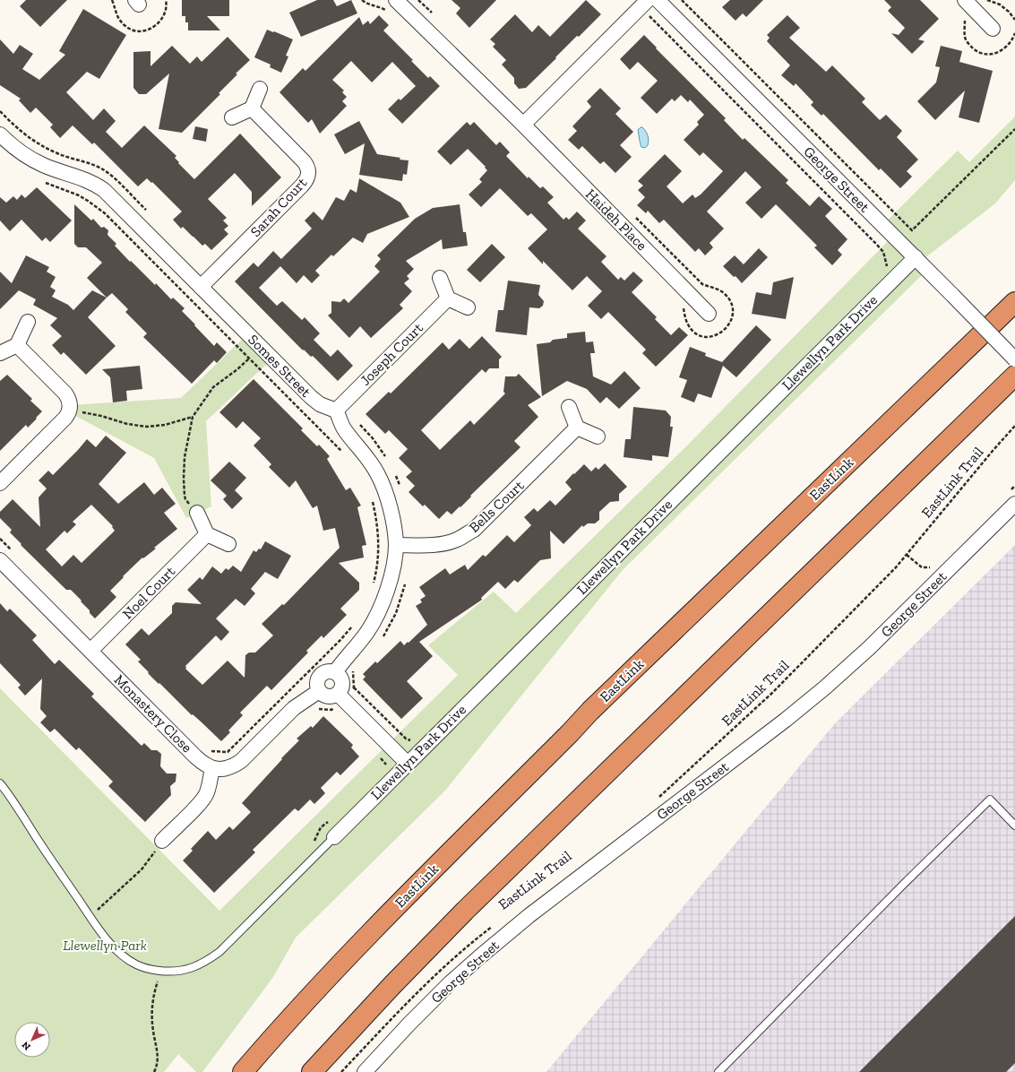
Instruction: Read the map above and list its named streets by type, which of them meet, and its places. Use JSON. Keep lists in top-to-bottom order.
{
  "streets": {
    "highway": ["EastLink"],
    "street": [
      "George Street",
      "Sarah Court",
      "Haideh Place",
      "Llewellyn Park Drive",
      "Joseph Court",
      "Somes Street",
      "Bells Court",
      "Noel Court",
      "Monastery Close"
    ],
    "path": ["EastLink Trail"]
  },
  "crossings": [
    ["George Street", "Llewellyn Park Drive"],
    ["Sarah Court", "Somes Street"],
    ["Joseph Court", "Somes Street"],
    ["Noel Court", "Monastery Close"]
  ],
  "parks": ["Llewellyn Park"],
  "north": "bottom left"
}
